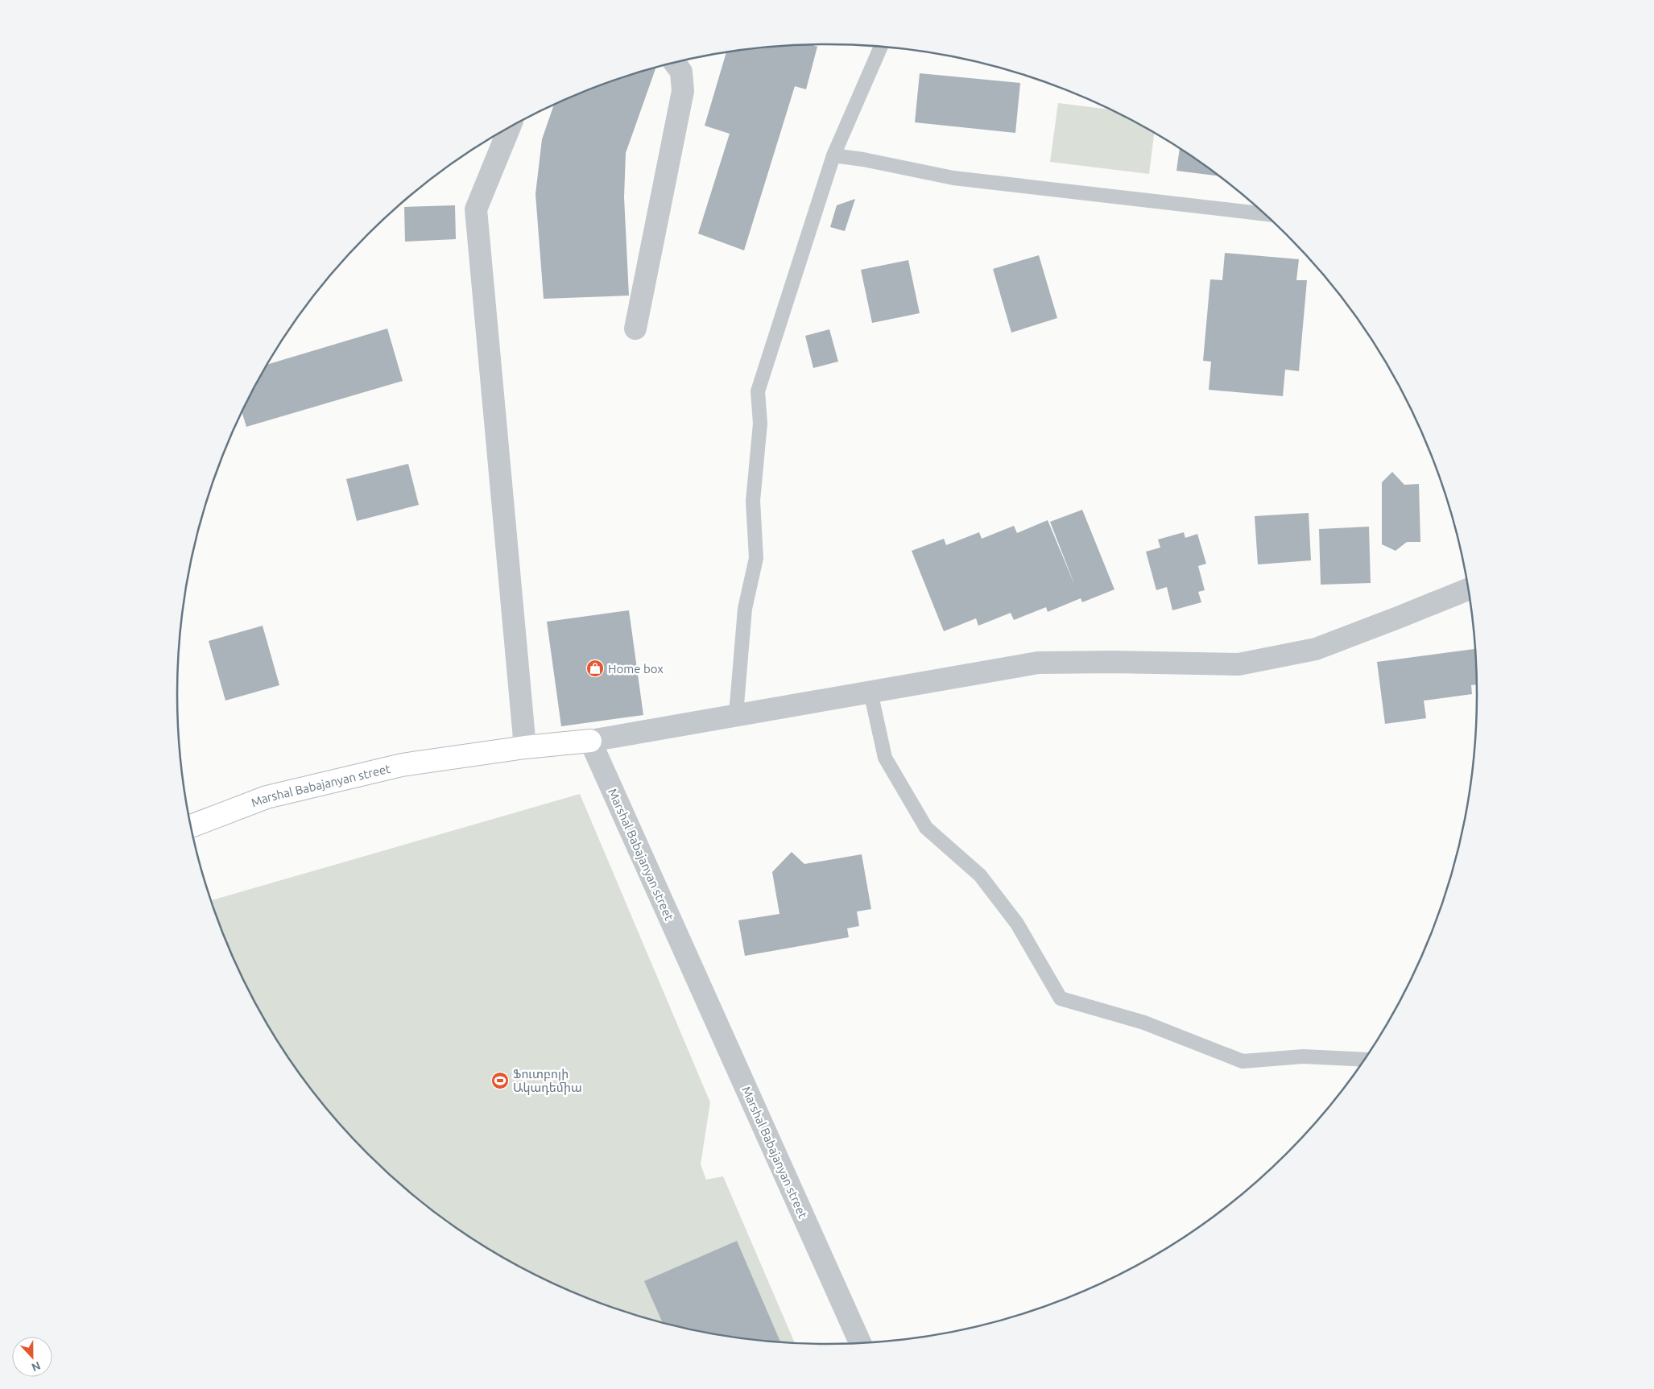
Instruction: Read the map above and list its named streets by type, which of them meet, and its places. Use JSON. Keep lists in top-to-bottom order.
{
  "streets": {
    "street": ["Marshal Babajanyan street"]
  },
  "places": {
    "shop": ["Home box"],
    "sports": ["Ֆուտբոլի Ակադեմիա"]
  },
  "north": "bottom"
}
